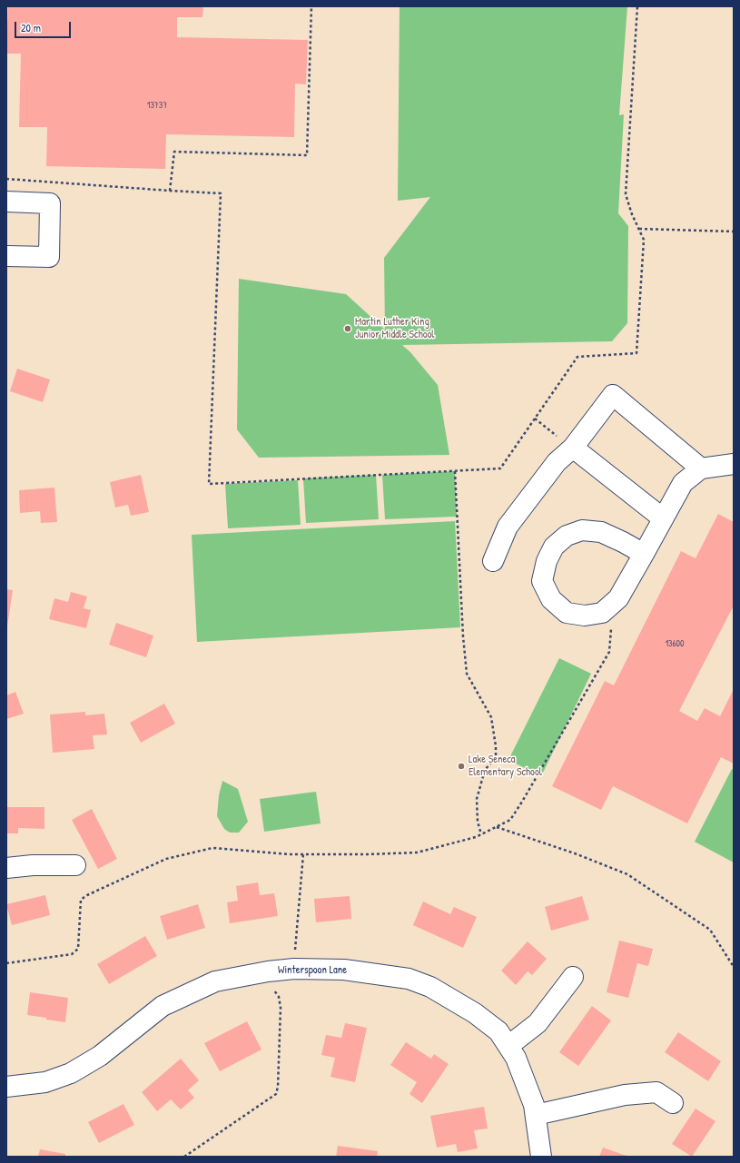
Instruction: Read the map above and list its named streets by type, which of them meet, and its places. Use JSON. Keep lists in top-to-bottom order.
{
  "streets": {
    "street": ["Winterspoon Lane"]
  },
  "places": ["Martin Luther King Junior Middle School", "Lake Seneca Elementary School"],
  "house_numbers": ["13737", "13600"],
  "scale_bar": "20 m"
}
